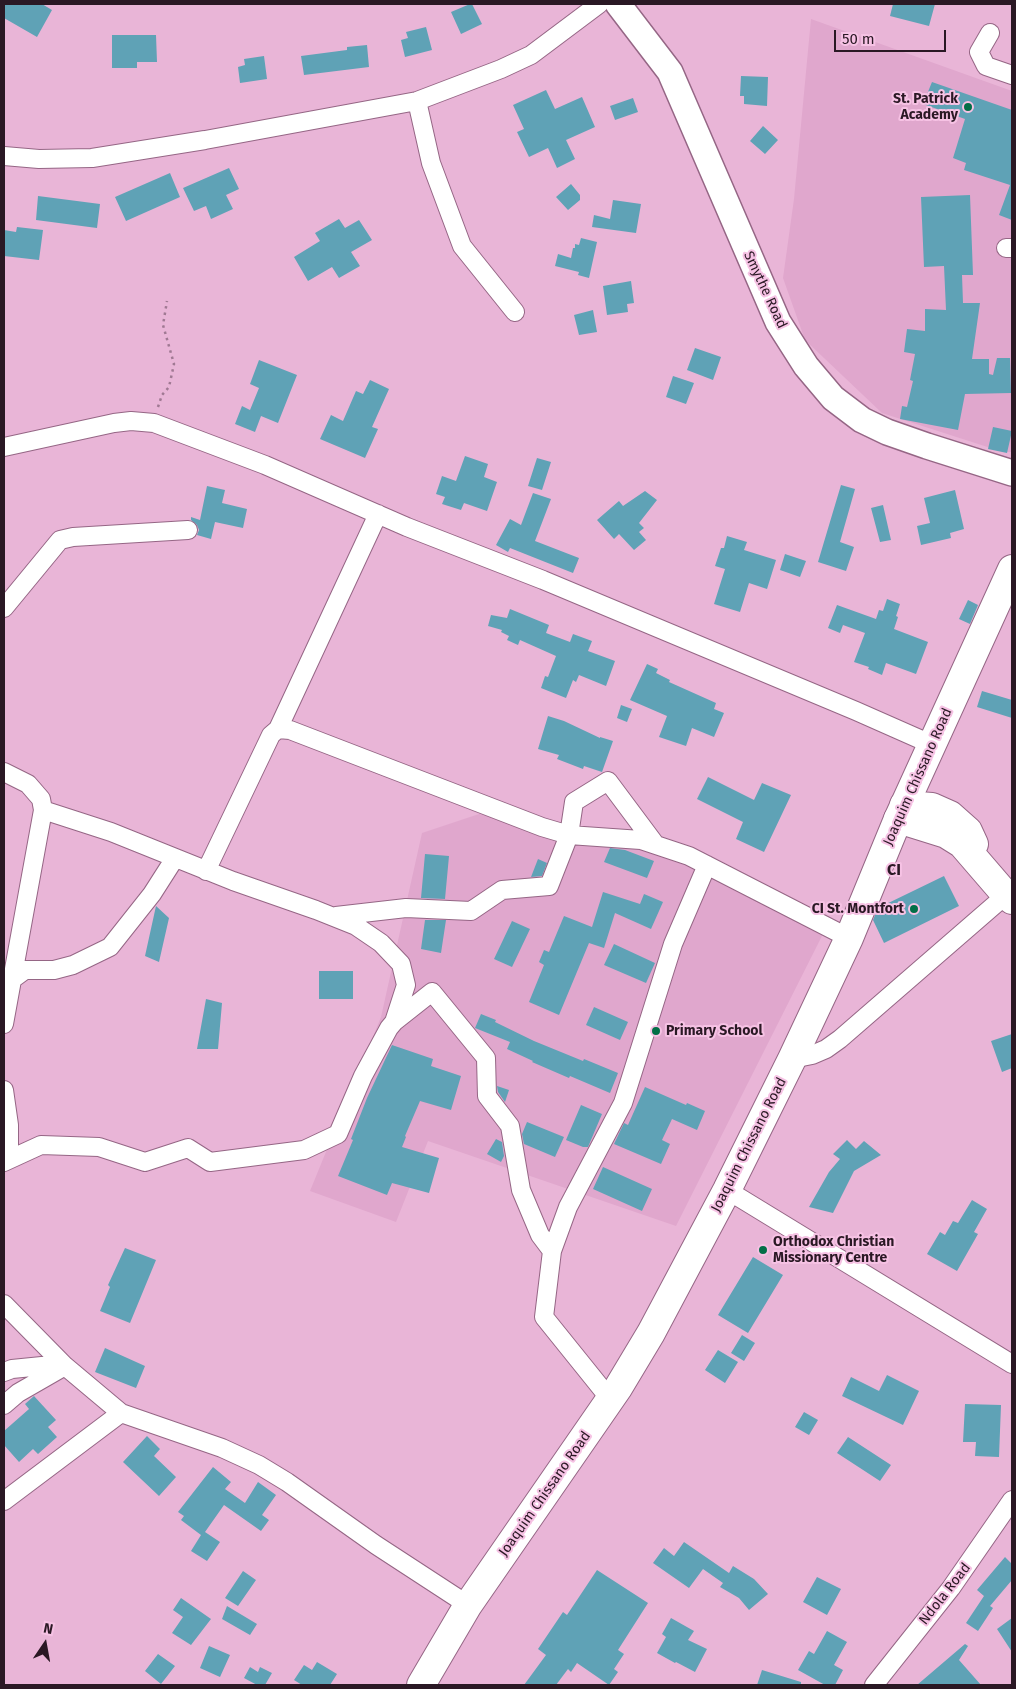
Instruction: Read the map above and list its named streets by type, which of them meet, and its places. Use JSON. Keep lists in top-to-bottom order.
{
  "streets": {
    "main road": ["Joaquim Chissano Road"],
    "street": ["Smythe Road", "Ndola Road"]
  },
  "districts": ["CI"],
  "places": [
    "St. Patrick Academy",
    "CI St. Montfort",
    "Primary School",
    "Orthodox Christian Missionary Centre"
  ],
  "scale_bar": "50 m",
  "north": "top"
}
